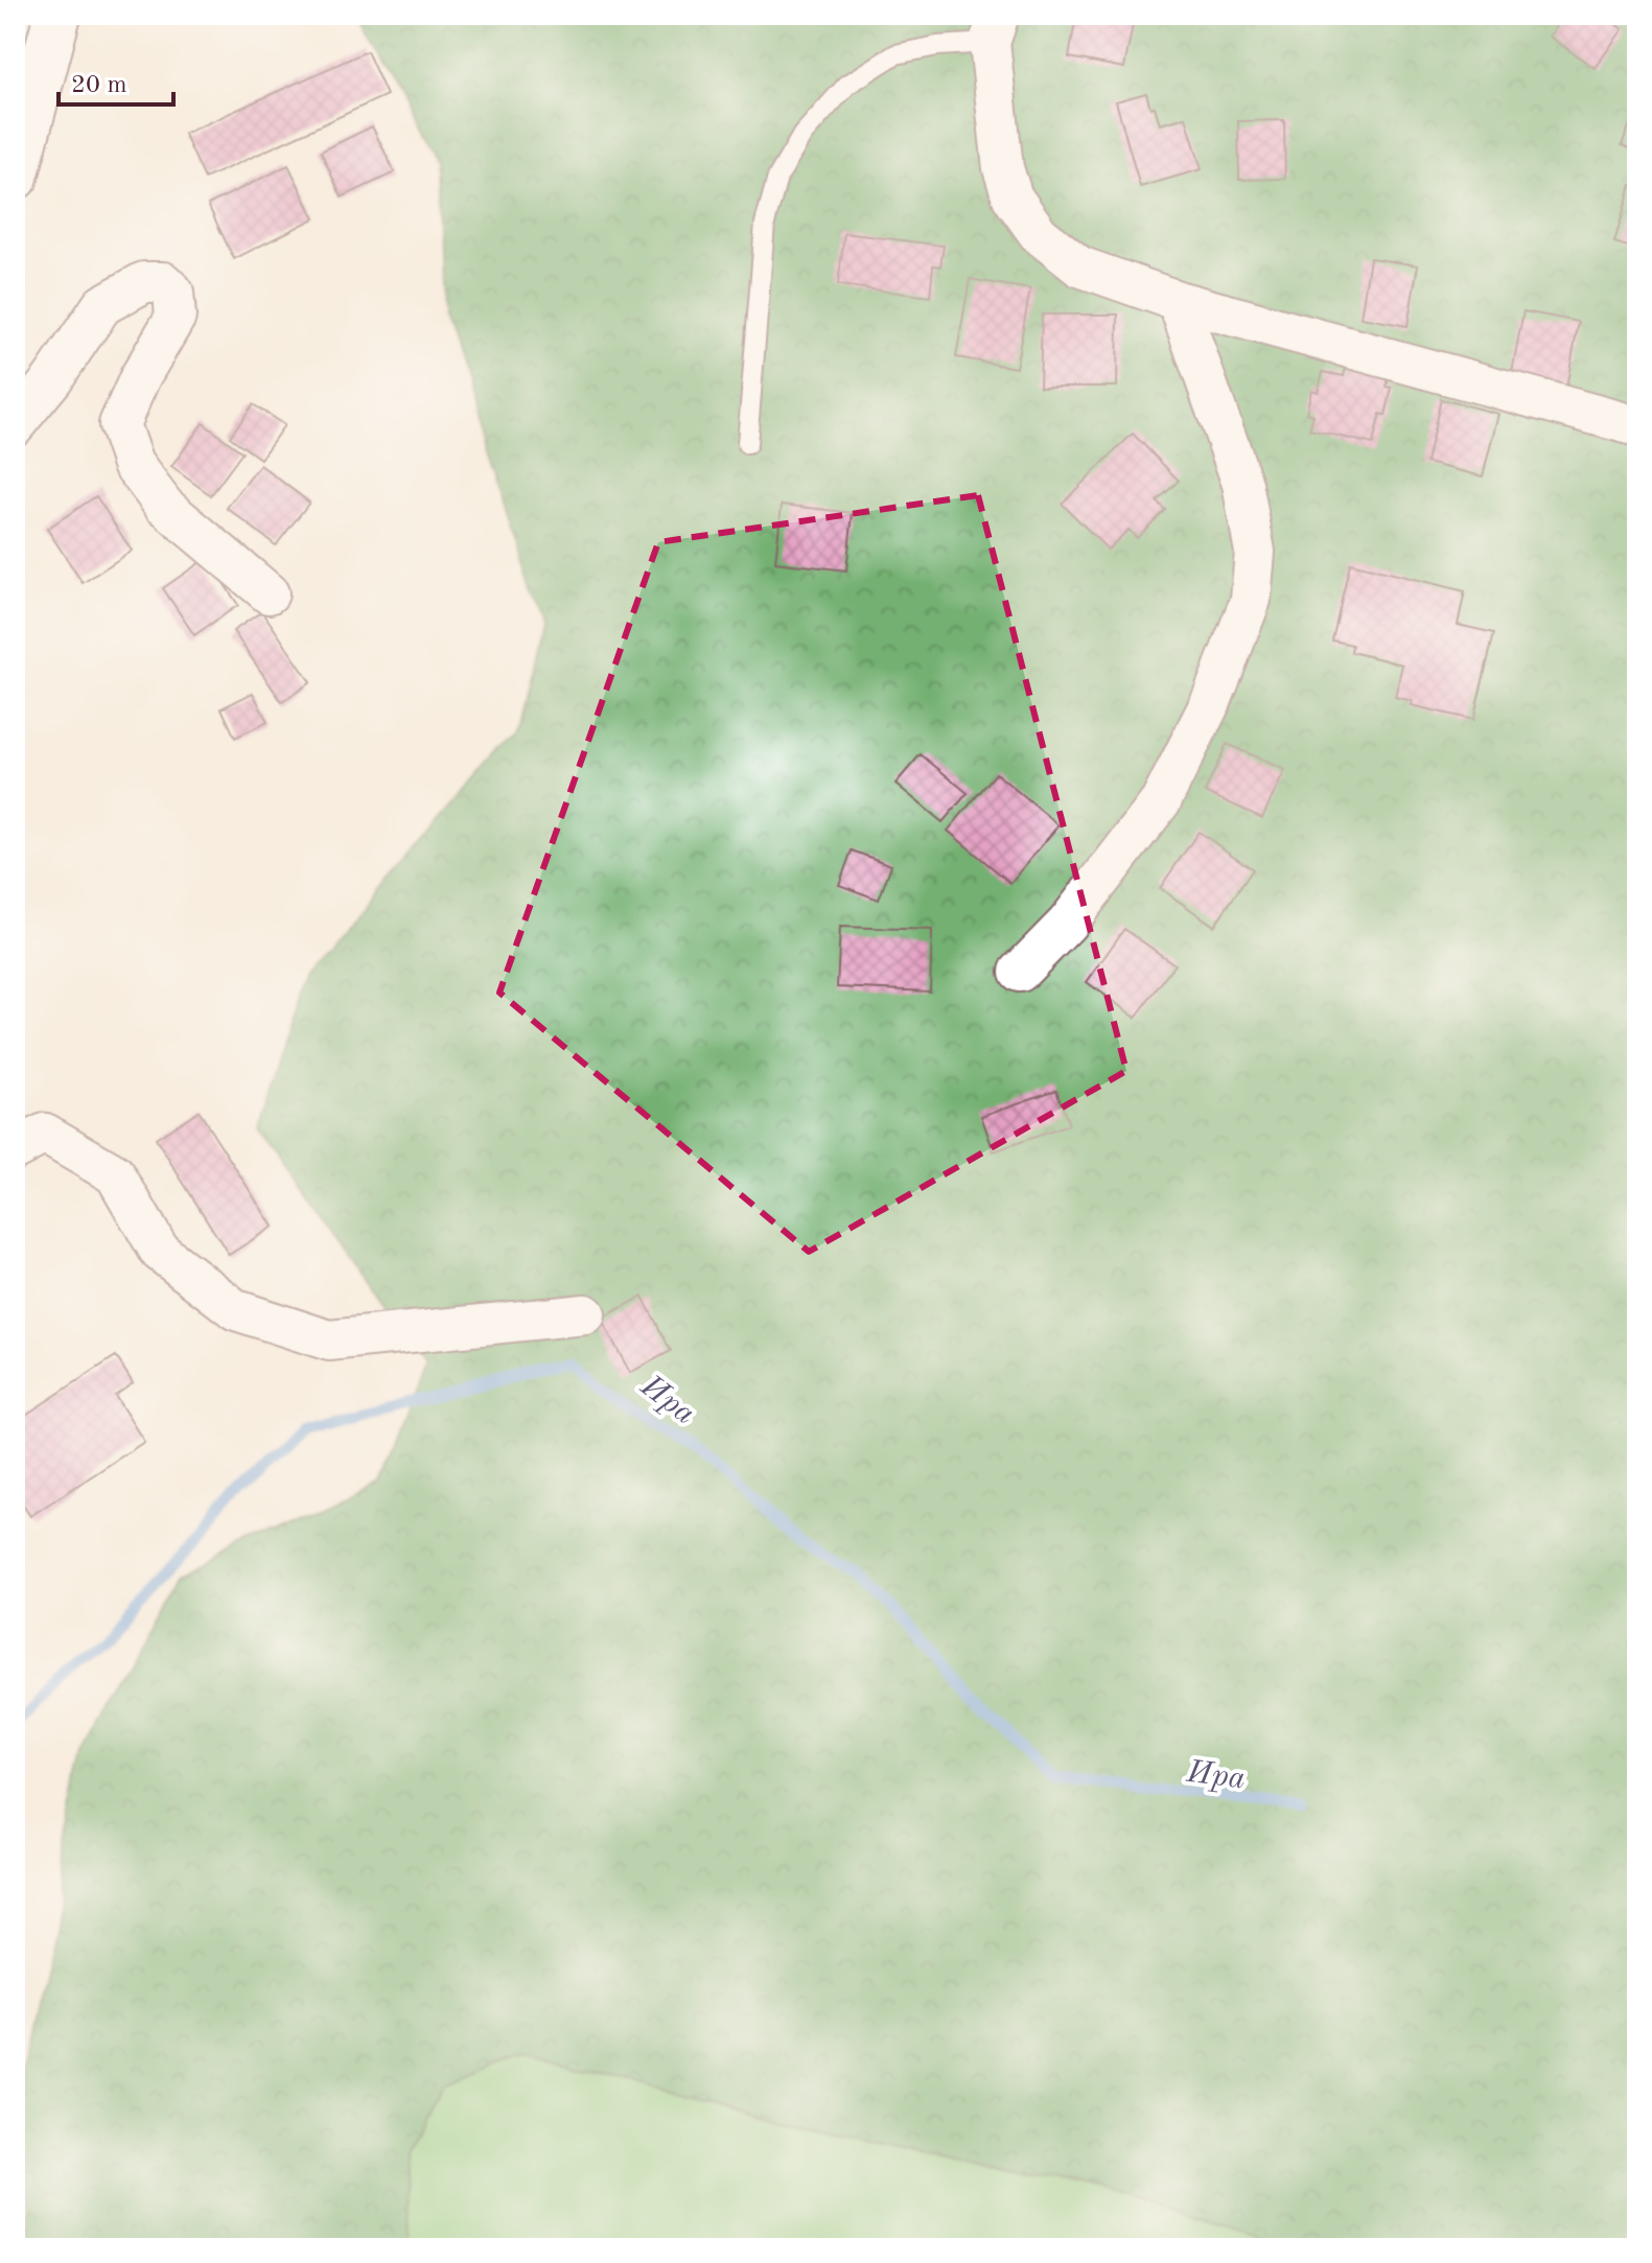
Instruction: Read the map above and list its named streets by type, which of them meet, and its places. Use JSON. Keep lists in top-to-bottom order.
{
  "water": ["Ира"],
  "scale_bar": "20 m"
}
